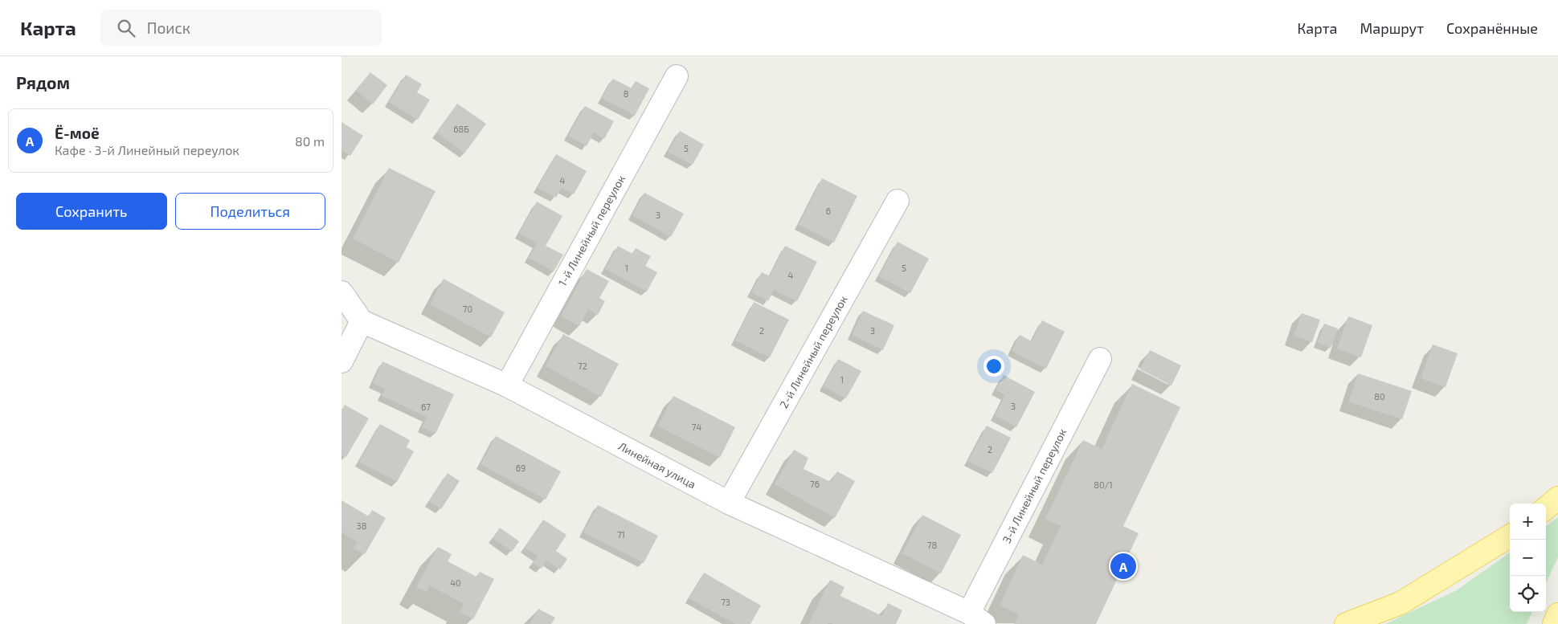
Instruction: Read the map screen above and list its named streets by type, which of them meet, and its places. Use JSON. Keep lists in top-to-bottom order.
{
  "streets": {
    "street": [
      "1-й Линейный переулок",
      "2-й Линейный переулок",
      "Линейная улица",
      "3-й Линейный переулок"
    ]
  },
  "crossings": [
    ["1-й Линейный переулок", "Линейная улица"],
    ["2-й Линейный переулок", "Линейная улица"],
    ["Линейная улица", "3-й Линейный переулок"]
  ],
  "house_numbers": [
    "8",
    "68Б",
    "5",
    "4",
    "6",
    "3",
    "1",
    "5",
    "4",
    "70",
    "2",
    "3",
    "72",
    "1",
    "80",
    "3",
    "67",
    "74",
    "2",
    "69",
    "76",
    "80/1",
    "38",
    "71",
    "78",
    "40",
    "73"
  ],
  "page": {
    "header": "Карта",
    "search": "Поиск",
    "nav": ["Карта", "Маршрут", "Сохранённые"],
    "heading": "Рядом",
    "list": [
      {
        "mark": "A",
        "name": "Ё-моё",
        "note": "Кафе · 3-й Линейный переулок",
        "value": "80 m"
      }
    ],
    "buttons": ["Сохранить", "Поделиться"],
    "map_buttons": ["+", "−"],
    "pins": "A"
  }
}
